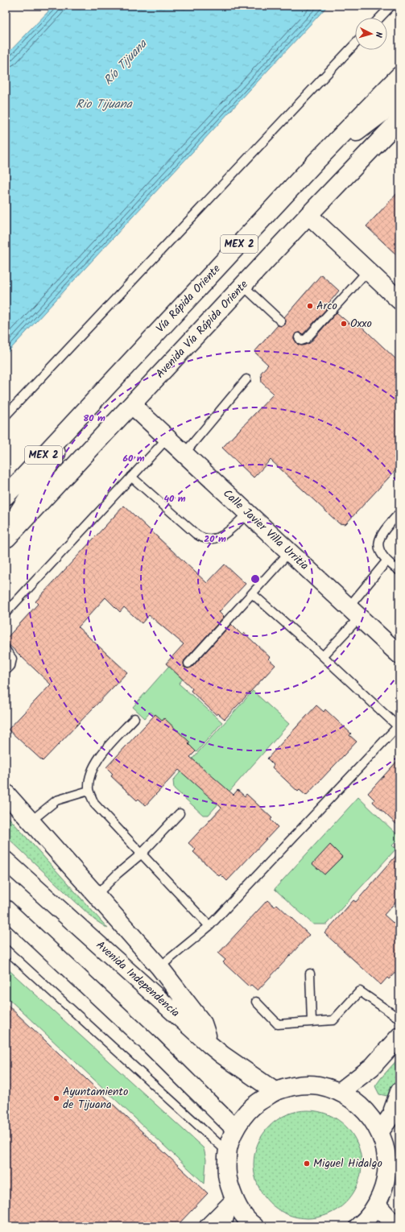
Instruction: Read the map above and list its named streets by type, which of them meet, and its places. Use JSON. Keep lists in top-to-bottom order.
{
  "streets": {
    "main road": [
      "MEX 2",
      "Vía Rápida Oriente",
      "Avenida Vía Rápida Oriente",
      "Calle Javier Villa Urritia",
      "Avenida Independencia"
    ]
  },
  "crossings": [
    ["Avenida Vía Rápida Oriente", "Calle Javier Villa Urritia"]
  ],
  "water": ["Río Tijuana", "Rio Tijuana"],
  "places": [
    "Arco",
    "Oxxo",
    "Ayuntamiento de Tijuana",
    "Miguel Hidalgo"
  ],
  "north": "right",
  "rings": [
    "80 m",
    "60 m",
    "40 m",
    "20 m"
  ]
}
